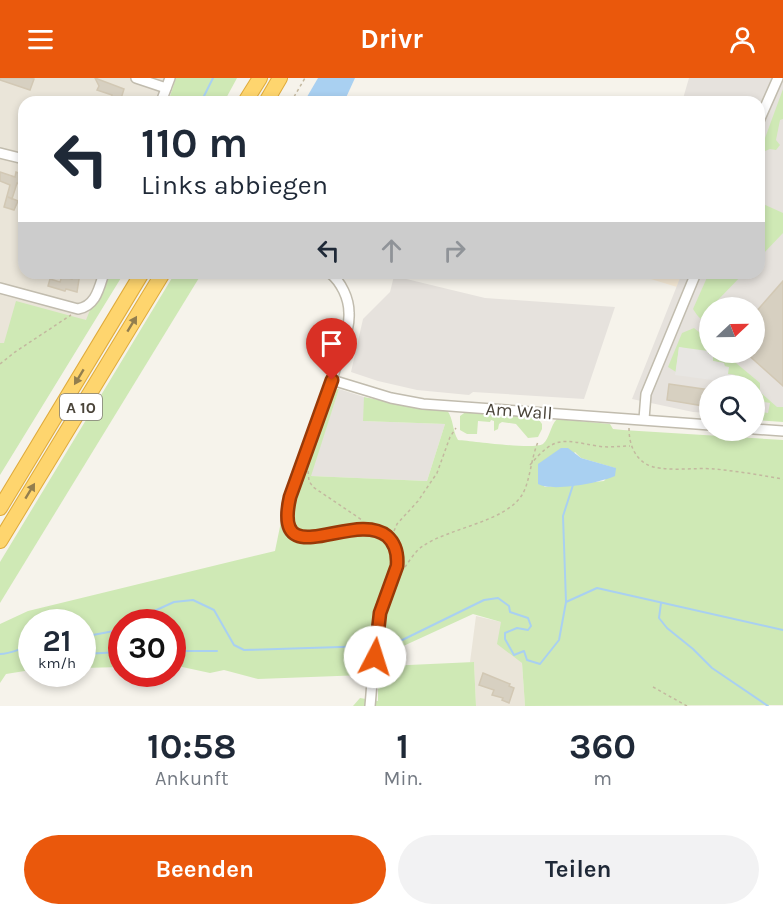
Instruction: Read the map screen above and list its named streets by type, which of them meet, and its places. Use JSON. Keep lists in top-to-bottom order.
{
  "streets": {
    "highway": ["A 10"],
    "street": ["Am Wall"]
  },
  "north": "right",
  "page": {
    "header": "Drivr",
    "turn": ["110 m", "Links abbiegen"],
    "speed": "21 km/h",
    "limit": "30",
    "eta": [
      "10:58",
      "Ankunft",
      "1",
      "Min.",
      "360",
      "m"
    ],
    "buttons": ["Beenden", "Teilen"]
  }
}
